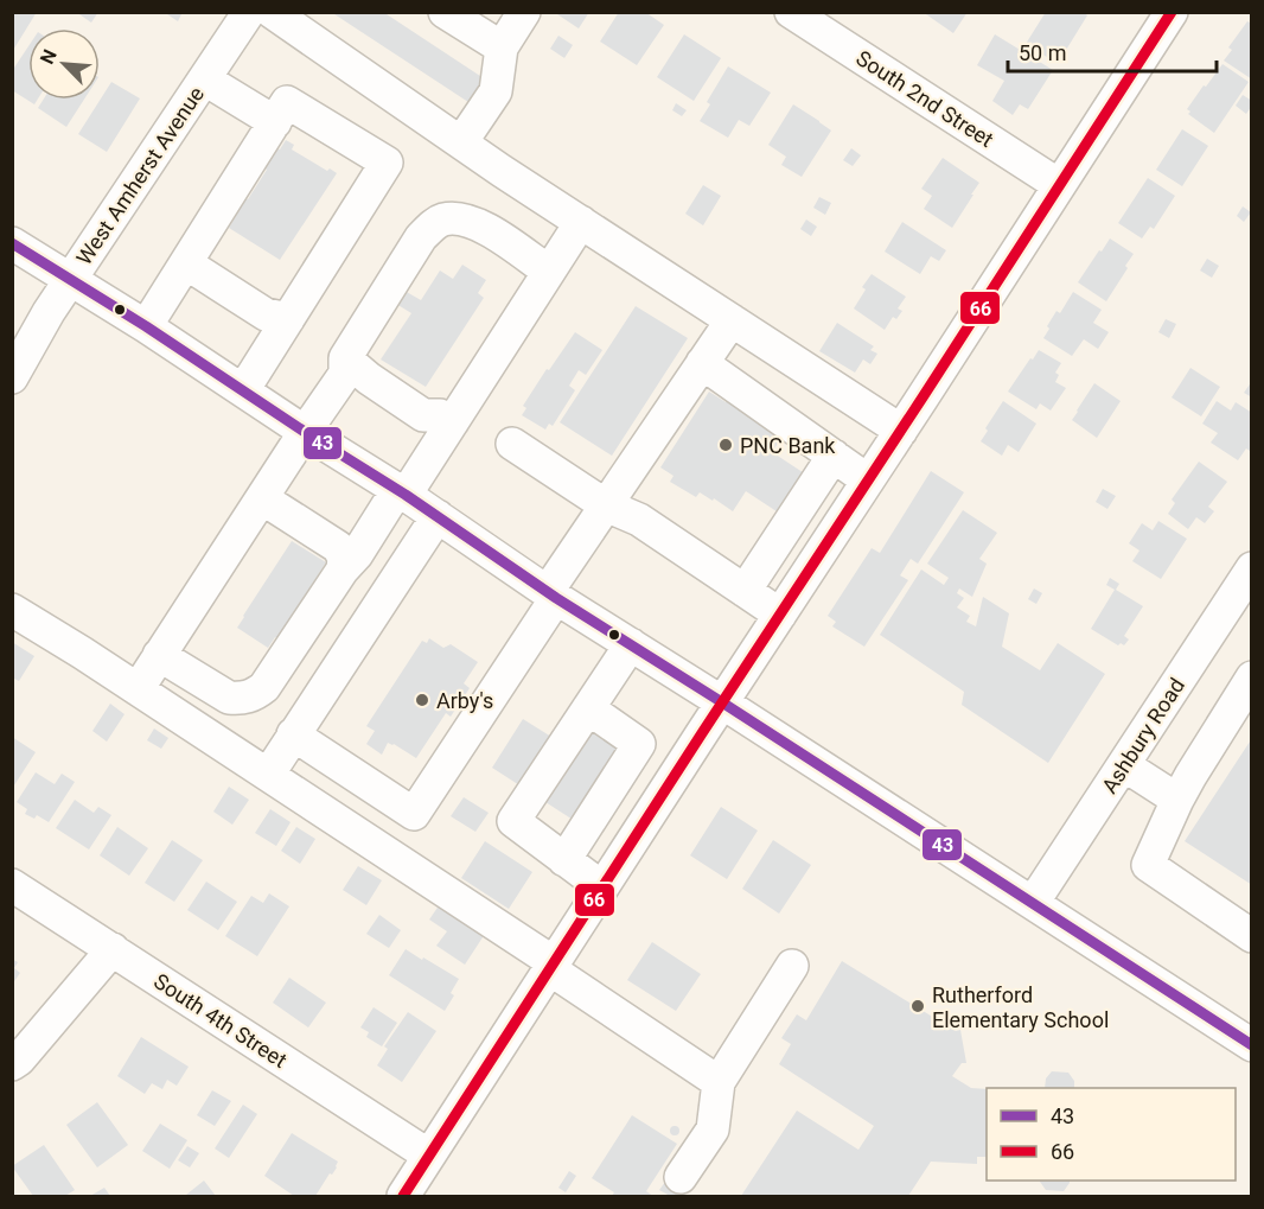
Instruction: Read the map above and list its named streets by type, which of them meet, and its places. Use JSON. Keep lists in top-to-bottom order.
{
  "streets": {
    "street": [
      "South 2nd Street",
      "West Amherst Avenue",
      "Ashbury Road",
      "South 4th Street"
    ]
  },
  "places": ["PNC Bank", "Arby's", "Rutherford Elementary School"],
  "lines": ["transit line 66", "transit line 43"],
  "legend": ["43", "66"],
  "scale_bar": "50 m",
  "north": "top left"
}
